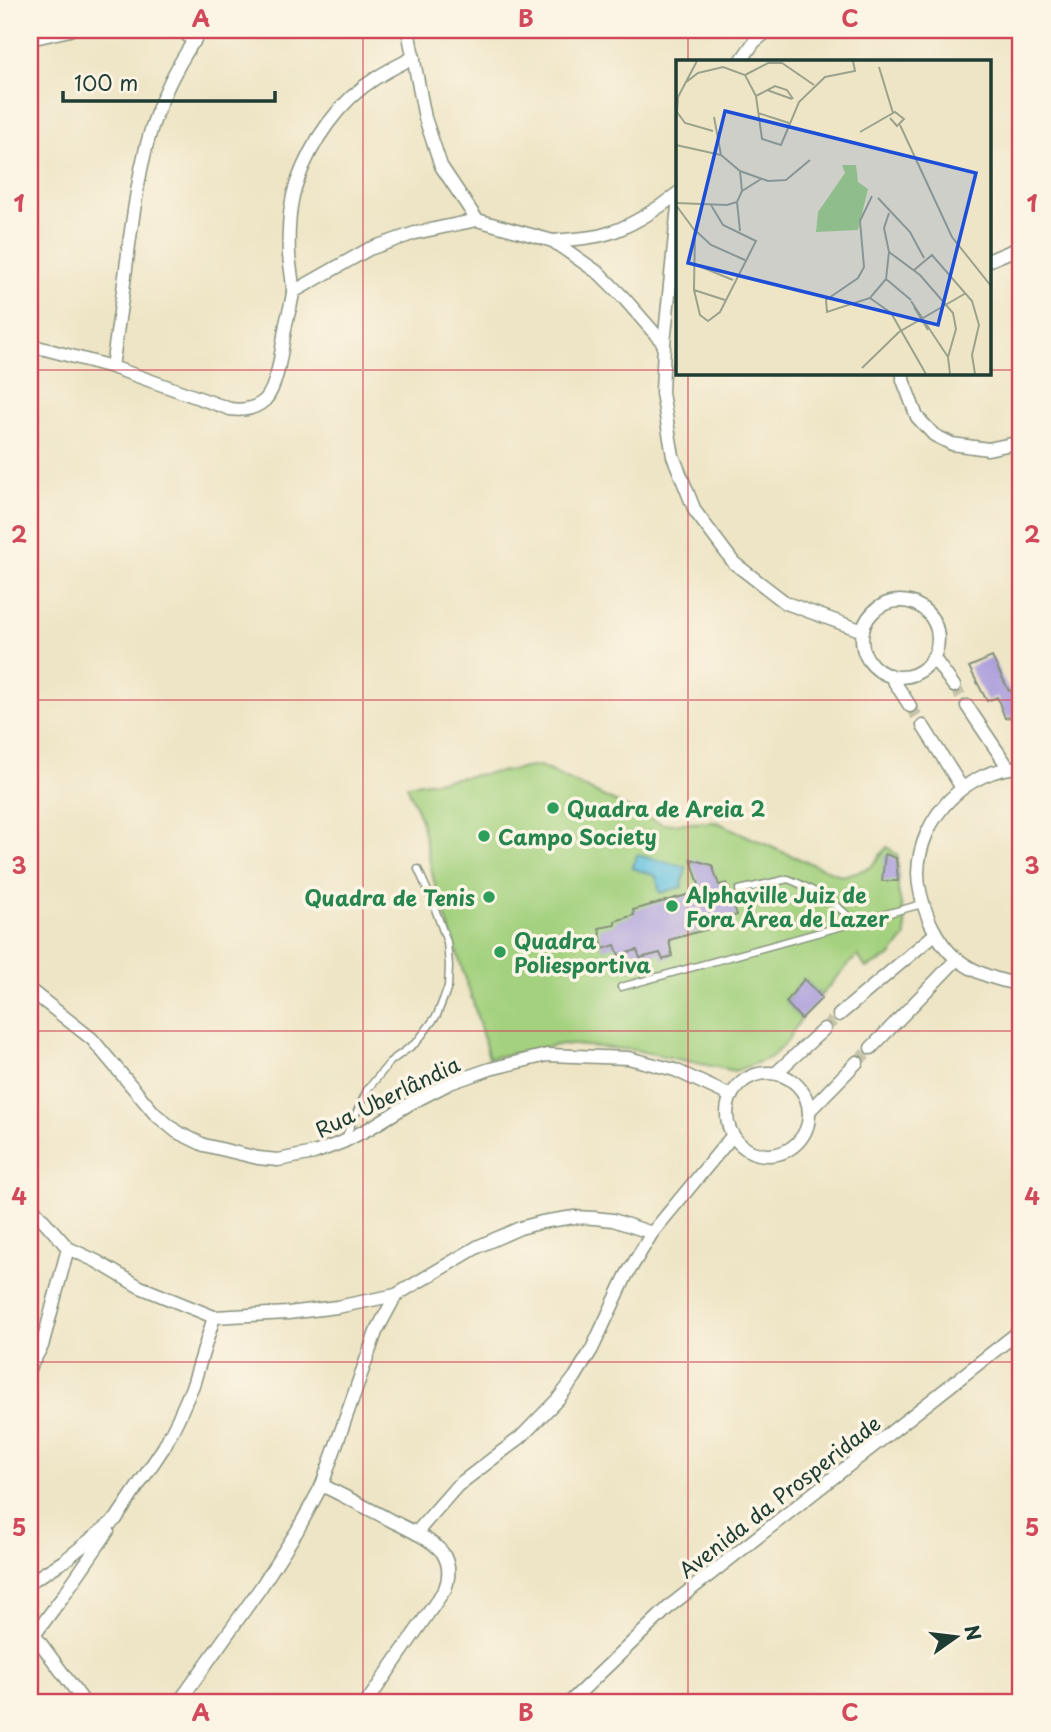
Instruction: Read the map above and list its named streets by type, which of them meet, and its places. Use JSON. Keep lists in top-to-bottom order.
{
  "streets": {
    "street": ["Rua Uberlândia", "Avenida da Prosperidade"]
  },
  "places": [
    "Quadra de Areia 2",
    "Campo Society",
    "Quadra de Tenis",
    "Alphaville Juiz de Fora Área de Lazer",
    "Quadra Poliesportiva"
  ],
  "scale_bar": "100 m",
  "north": "right",
  "grid": {
    "columns": ["A", "B", "C"],
    "rows": [
      "1",
      "2",
      "3",
      "4",
      "5"
    ]
  }
}
